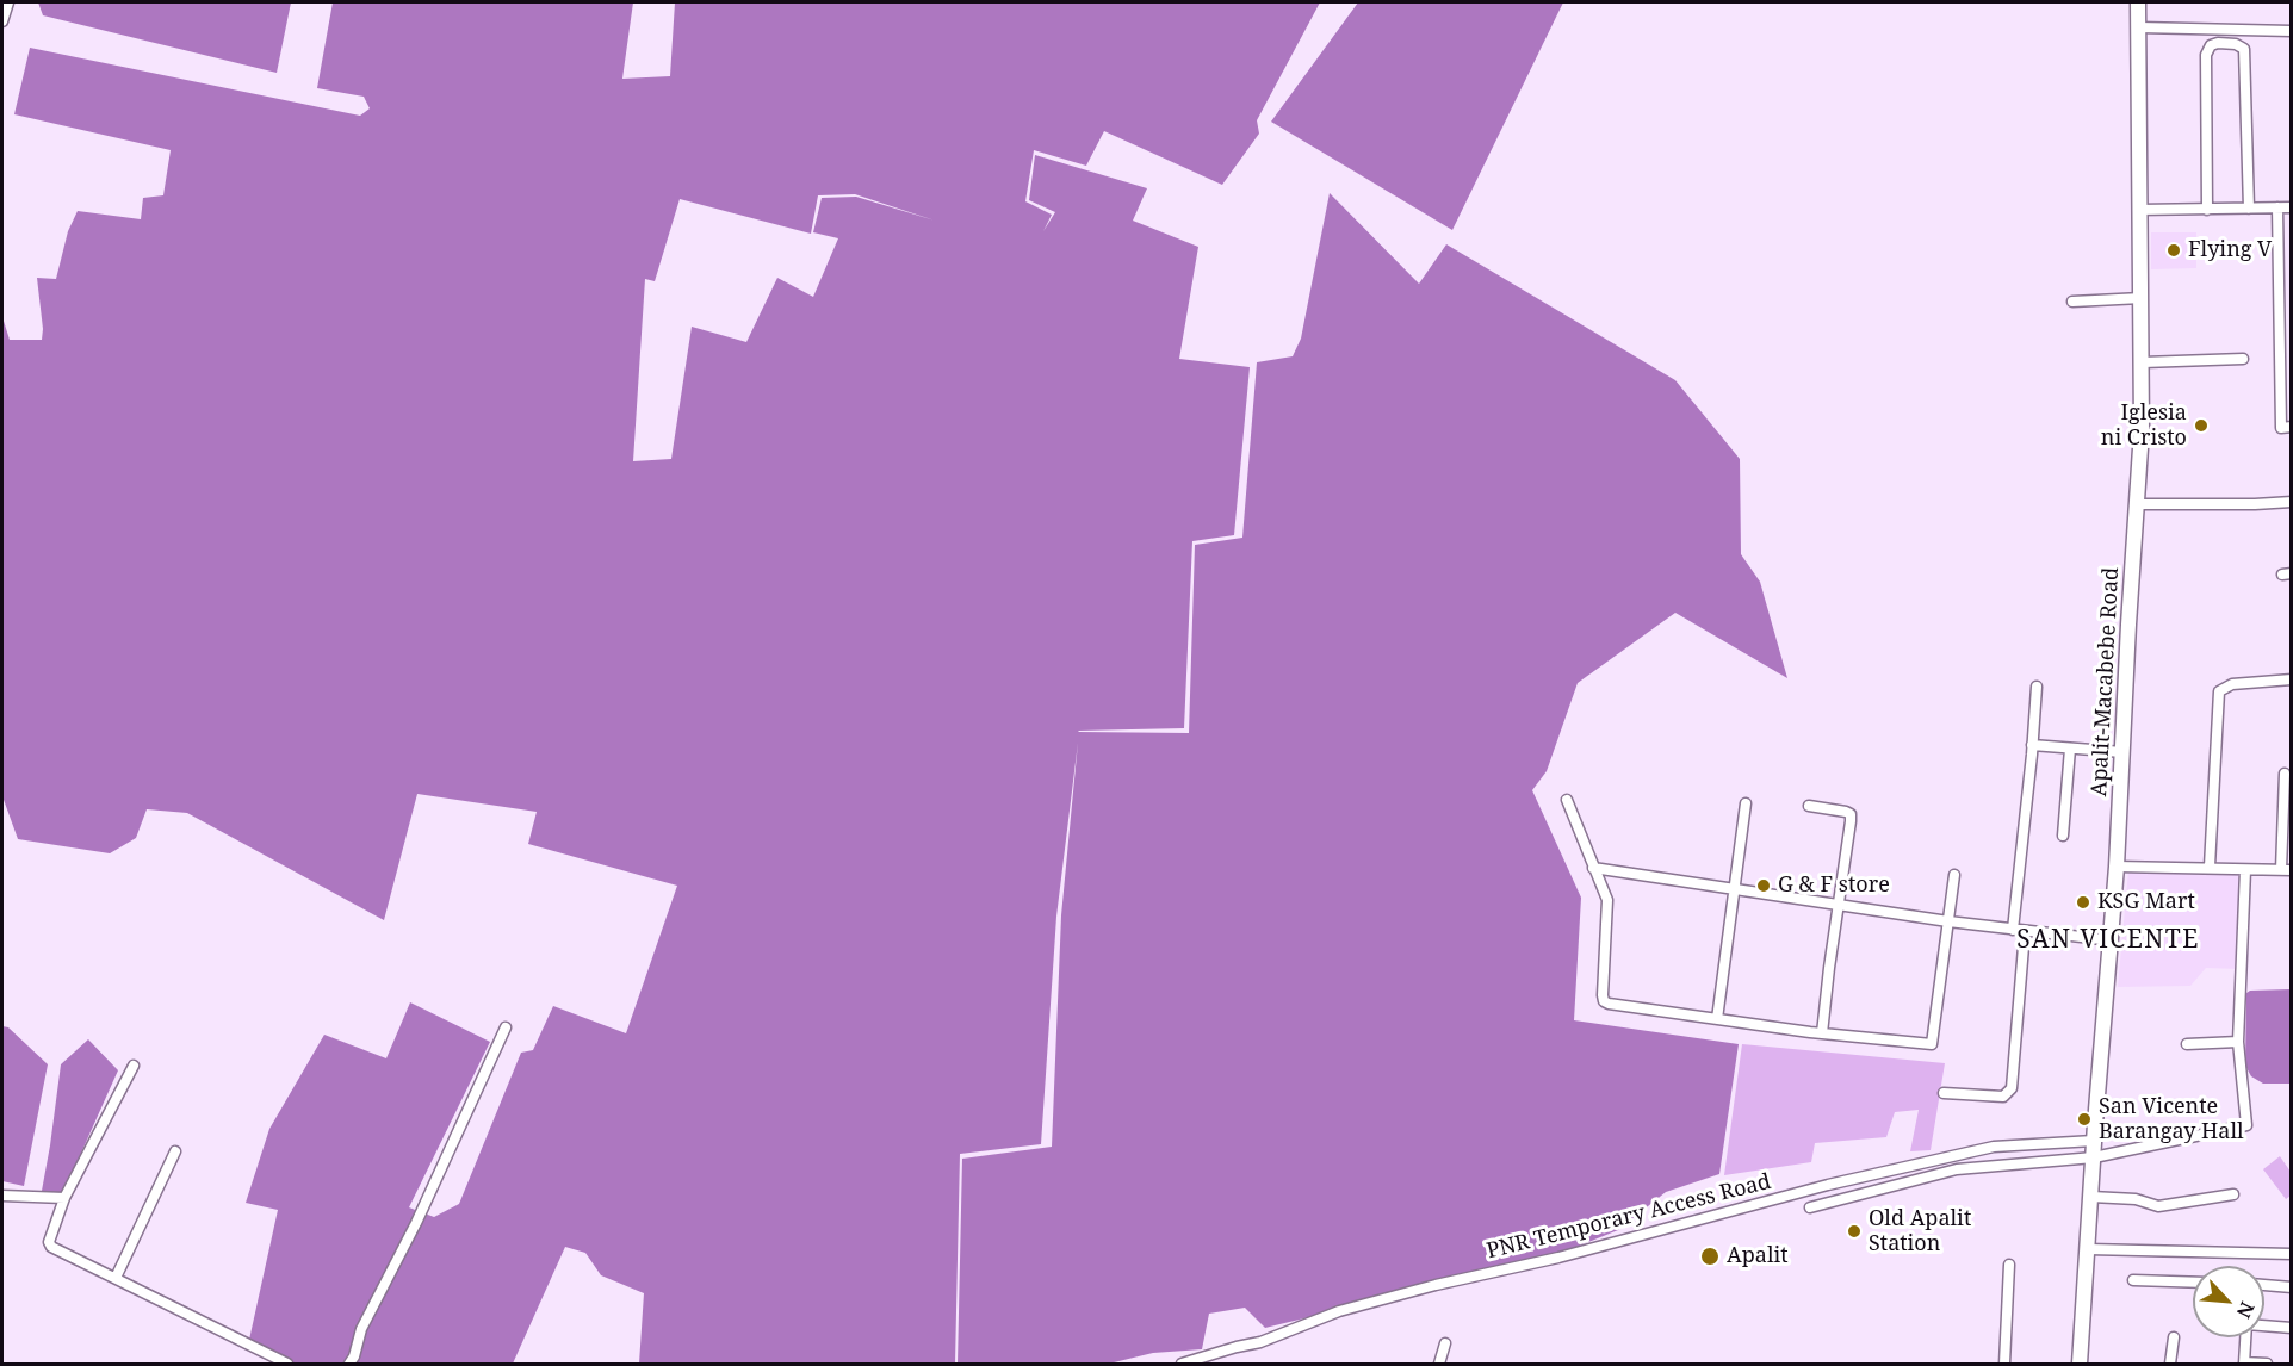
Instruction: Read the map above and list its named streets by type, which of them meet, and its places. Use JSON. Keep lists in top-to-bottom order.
{
  "streets": {
    "main road": ["Apalit-Macabebe Road"],
    "street": ["PNR Temporary Access Road"]
  },
  "crossings": [
    ["Apalit-Macabebe Road", "PNR Temporary Access Road"]
  ],
  "districts": ["SAN VICENTE"],
  "places": [
    "Flying V",
    "Iglesia ni Cristo",
    "G & F store",
    "KSG Mart",
    "San Vicente Barangay Hall",
    "Old Apalit Station",
    "Apalit"
  ],
  "north": "bottom right"
}
